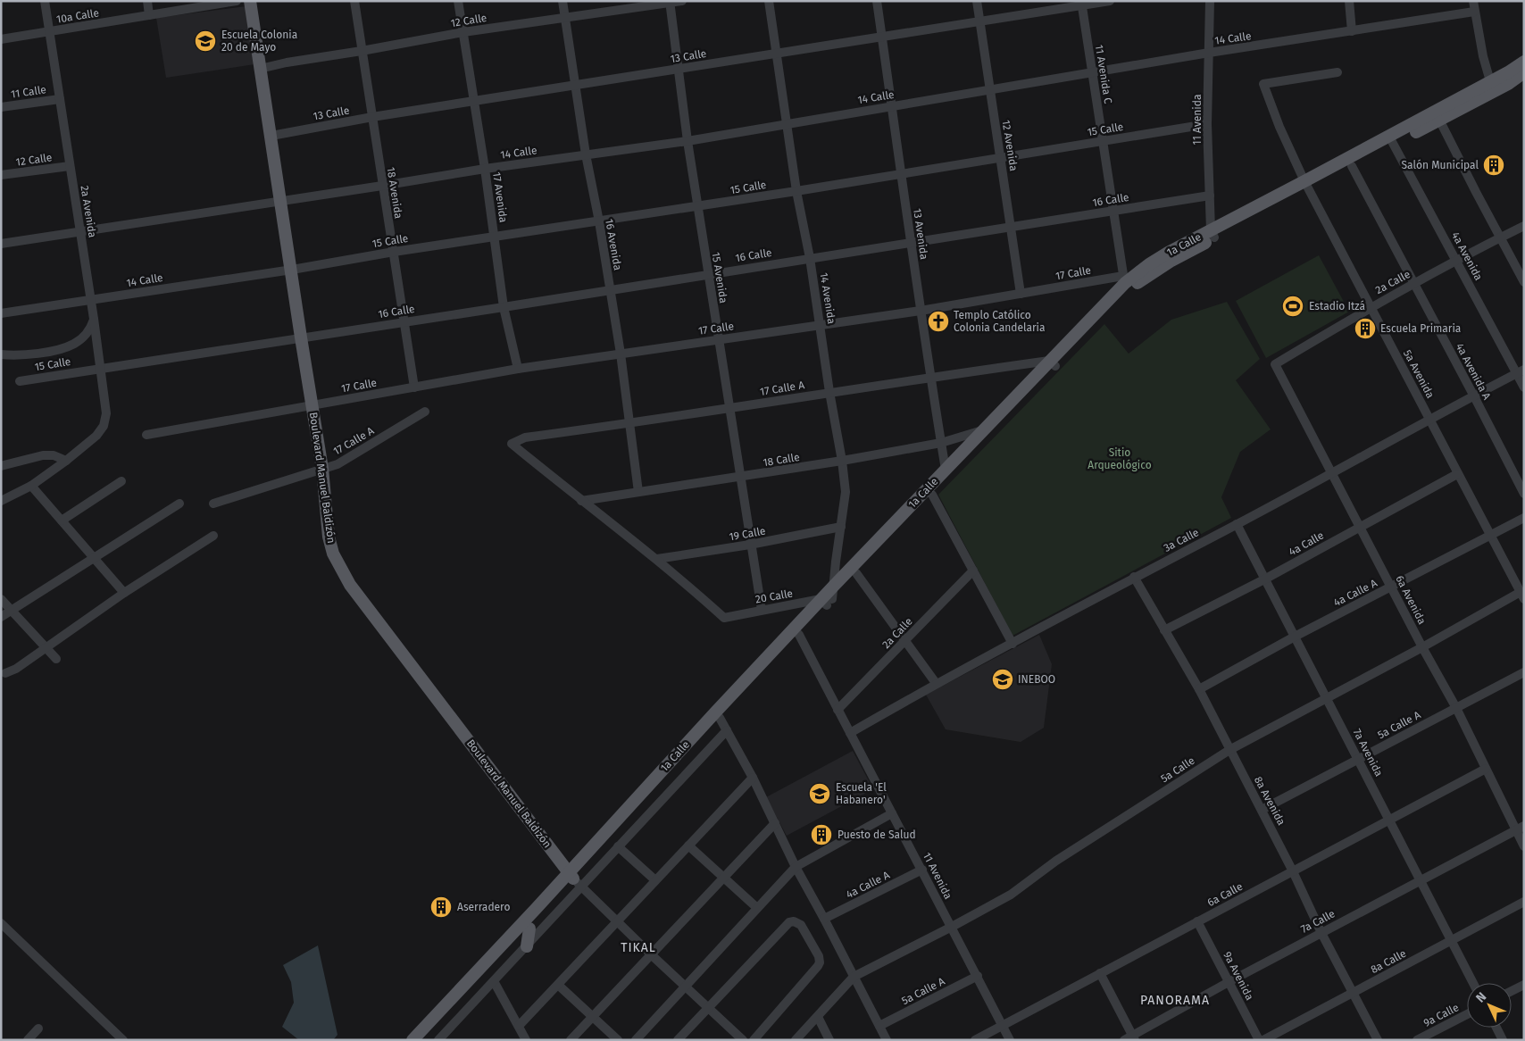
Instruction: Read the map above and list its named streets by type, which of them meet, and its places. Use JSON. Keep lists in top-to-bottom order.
{
  "streets": {
    "main road": ["1a Calle", "Boulevard Manuel Baldizón"],
    "street": [
      "10a Calle",
      "12 Calle",
      "14 Calle",
      "13 Calle",
      "11 Avenida C",
      "11 Calle",
      "11 Avenida",
      "15 Calle",
      "12 Avenida",
      "18 Avenida",
      "17 Avenida",
      "16 Calle",
      "2a Avenida",
      "13 Avenida",
      "16 Avenida",
      "4a Avenida",
      "17 Calle",
      "15 Avenida",
      "2a Calle",
      "14 Avenida",
      "4a Avenida A",
      "5a Avenida",
      "17 Calle A",
      "18 Calle",
      "19 Calle",
      "3a Calle",
      "4a Calle",
      "4a Calle A",
      "20 Calle",
      "6a Avenida",
      "5a Calle A",
      "7a Avenida",
      "5a Calle",
      "8a Avenida",
      "6a Calle",
      "7a Calle",
      "8a Calle",
      "9a Avenida",
      "9a Calle"
    ]
  },
  "crossings": [
    ["10a Calle", "2a Avenida"],
    ["12 Calle", "18 Avenida"],
    ["12 Calle", "17 Avenida"],
    ["12 Calle", "2a Avenida"],
    ["12 Calle", "16 Avenida"],
    ["12 Calle", "15 Avenida"],
    ["12 Calle", "Boulevard Manuel Baldizón"],
    ["14 Calle", "11 Avenida C"],
    ["14 Calle", "11 Avenida"],
    ["14 Calle", "15 Calle"],
    ["14 Calle", "12 Avenida"],
    ["14 Calle", "18 Avenida"],
    ["14 Calle", "17 Avenida"],
    ["14 Calle", "2a Avenida"],
    ["14 Calle", "13 Avenida"],
    ["14 Calle", "16 Avenida"],
    ["14 Calle", "15 Avenida"],
    ["14 Calle", "14 Avenida"],
    ["14 Calle", "Boulevard Manuel Baldizón"],
    ["13 Calle", "11 Avenida C"],
    ["13 Calle", "12 Avenida"],
    ["13 Calle", "18 Avenida"],
    ["13 Calle", "17 Avenida"],
    ["13 Calle", "13 Avenida"],
    ["13 Calle", "16 Avenida"],
    ["13 Calle", "15 Avenida"],
    ["13 Calle", "14 Avenida"],
    ["13 Calle", "Boulevard Manuel Baldizón"],
    ["11 Avenida C", "15 Calle"],
    ["11 Avenida C", "16 Calle"],
    ["11 Avenida C", "1a Calle"],
    ["11 Avenida C", "17 Calle"],
    ["11 Calle", "2a Avenida"],
    ["11 Avenida", "15 Calle"],
    ["11 Avenida", "16 Calle"],
    ["11 Avenida", "1a Calle"],
    ["11 Avenida", "2a Calle"],
    ["11 Avenida", "3a Calle"],
    ["11 Avenida", "4a Calle A"],
    ["11 Avenida", "5a Calle A"],
    ["11 Avenida", "5a Calle"],
    ["11 Avenida", "6a Calle"],
    ["15 Calle", "12 Avenida"],
    ["15 Calle", "18 Avenida"],
    ["15 Calle", "17 Avenida"],
    ["15 Calle", "16 Calle"],
    ["15 Calle", "2a Avenida"],
    ["15 Calle", "13 Avenida"],
    ["15 Calle", "16 Avenida"],
    ["15 Calle", "15 Avenida"],
    ["15 Calle", "14 Avenida"],
    ["15 Calle", "Boulevard Manuel Baldizón"],
    ["12 Avenida", "16 Calle"],
    ["12 Avenida", "17 Calle"],
    ["18 Avenida", "16 Calle"],
    ["18 Avenida", "17 Calle"],
    ["17 Avenida", "16 Calle"],
    ["17 Avenida", "17 Calle"],
    ["16 Calle", "13 Avenida"],
    ["16 Calle", "16 Avenida"],
    ["16 Calle", "15 Avenida"],
    ["16 Calle", "14 Avenida"],
    ["16 Calle", "Boulevard Manuel Baldizón"],
    ["13 Avenida", "1a Calle"],
    ["13 Avenida", "17 Calle"],
    ["13 Avenida", "17 Calle A"],
    ["13 Avenida", "18 Calle"],
    ["16 Avenida", "17 Calle"],
    ["16 Avenida", "17 Calle A"],
    ["16 Avenida", "18 Calle"],
    ["1a Calle", "4a Avenida"],
    ["1a Calle", "17 Calle"],
    ["1a Calle", "14 Avenida"],
    ["1a Calle", "4a Avenida A"],
    ["1a Calle", "5a Avenida"],
    ["1a Calle", "17 Calle A"],
    ["1a Calle", "18 Calle"],
    ["1a Calle", "Boulevard Manuel Baldizón"],
    ["1a Calle", "20 Calle"],
    ["4a Avenida", "2a Calle"],
    ["4a Avenida", "3a Calle"],
    ["17 Calle", "15 Avenida"],
    ["17 Calle", "14 Avenida"],
    ["17 Calle", "Boulevard Manuel Baldizón"],
    ["15 Avenida", "17 Calle A"],
    ["15 Avenida", "18 Calle"],
    ["15 Avenida", "19 Calle"],
    ["15 Avenida", "20 Calle"],
    ["2a Calle", "4a Avenida A"],
    ["2a Calle", "5a Avenida"],
    ["2a Calle", "6a Avenida"],
    ["14 Avenida", "17 Calle A"],
    ["14 Avenida", "18 Calle"],
    ["14 Avenida", "19 Calle"],
    ["4a Avenida A", "3a Calle"],
    ["5a Avenida", "3a Calle"],
    ["5a Avenida", "4a Calle"],
    ["5a Avenida", "4a Calle A"],
    ["5a Avenida", "5a Calle"],
    ["17 Calle A", "18 Calle"],
    ["17 Calle A", "Boulevard Manuel Baldizón"],
    ["19 Calle", "20 Calle"],
    ["3a Calle", "6a Avenida"],
    ["3a Calle", "7a Avenida"],
    ["3a Calle", "8a Avenida"],
    ["4a Calle", "6a Avenida"],
    ["4a Calle", "7a Avenida"],
    ["4a Calle", "8a Avenida"],
    ["4a Calle A", "6a Avenida"],
    ["4a Calle A", "7a Avenida"],
    ["4a Calle A", "8a Avenida"],
    ["6a Avenida", "5a Calle A"],
    ["6a Avenida", "5a Calle"],
    ["6a Avenida", "6a Calle"],
    ["6a Avenida", "7a Calle"],
    ["5a Calle A", "7a Avenida"],
    ["5a Calle A", "8a Avenida"],
    ["7a Avenida", "5a Calle"],
    ["7a Avenida", "6a Calle"],
    ["7a Avenida", "7a Calle"],
    ["7a Avenida", "8a Calle"],
    ["5a Calle", "8a Avenida"],
    ["8a Avenida", "6a Calle"],
    ["8a Avenida", "7a Calle"],
    ["8a Avenida", "8a Calle"],
    ["6a Calle", "9a Avenida"],
    ["7a Calle", "9a Avenida"]
  ],
  "districts": ["TIKAL", "PANORAMA"],
  "parks": ["Sitio Arqueológico"],
  "places": {
    "school or university": ["Escuela Colonia 20 de Mayo", "INEBOO", "Escuela 'El Habanero'"],
    "building": [
      "Salón Municipal",
      "Escuela Primaria",
      "Puesto de Salud",
      "Aserradero"
    ],
    "sports": ["Estadio Itzá"],
    "church": ["Templo Católico Colonia Candelaria"]
  },
  "north": "top left"
}
